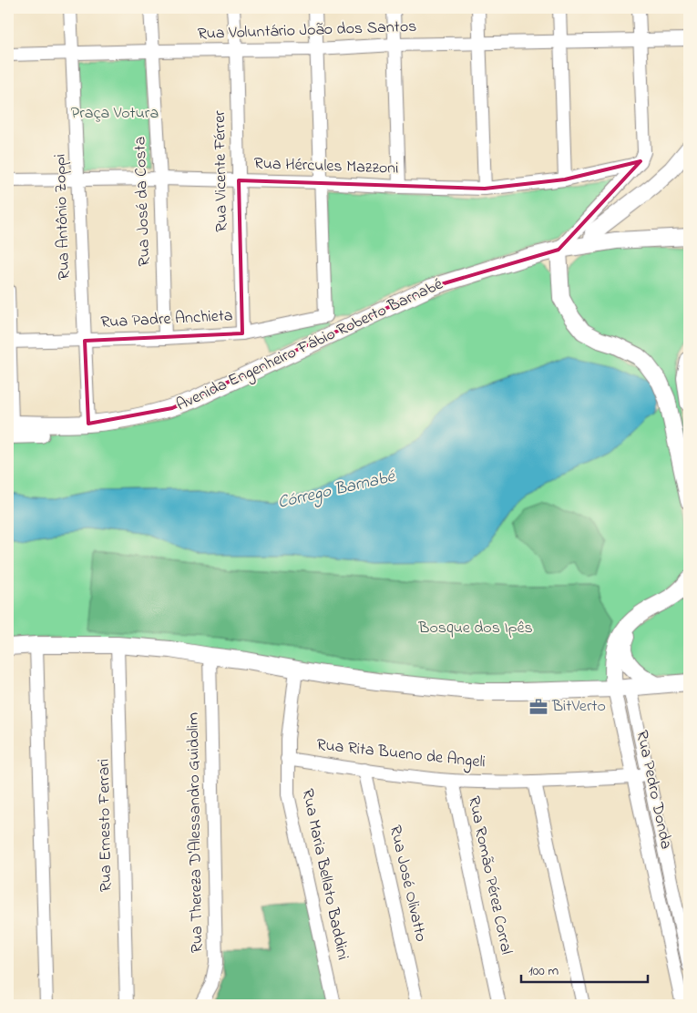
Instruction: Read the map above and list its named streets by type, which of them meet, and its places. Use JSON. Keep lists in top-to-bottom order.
{
  "streets": {
    "main road": ["Avenida Engenheiro Fábio Roberto Barnabé"],
    "street": [
      "Rua Voluntário João dos Santos",
      "Rua Hércules Mazzoni",
      "Rua Vicente Férrer",
      "Rua José da Costa",
      "Rua Antônio Zoppi",
      "Rua Padre Anchieta",
      "Rua Rita Bueno de Angeli",
      "Rua Pedro Donda",
      "Rua Ernesto Ferrari",
      "Rua Thereza D'Alessandro Guidolim",
      "Rua Maria Bellato Baddini",
      "Rua Romão Pérez Corral",
      "Rua José Olivatto"
    ]
  },
  "crossings": [
    ["Rua Voluntário João dos Santos", "Rua Vicente Férrer"],
    ["Rua Voluntário João dos Santos", "Rua José da Costa"],
    ["Rua Voluntário João dos Santos", "Rua Antônio Zoppi"],
    ["Rua Hércules Mazzoni", "Rua Vicente Férrer"],
    ["Rua Hércules Mazzoni", "Rua José da Costa"],
    ["Rua Hércules Mazzoni", "Rua Antônio Zoppi"],
    ["Rua Hércules Mazzoni", "Rua Padre Anchieta"],
    ["Rua Vicente Férrer", "Rua Padre Anchieta"],
    ["Rua José da Costa", "Rua Padre Anchieta"],
    ["Rua Antônio Zoppi", "Rua Padre Anchieta"],
    ["Rua Antônio Zoppi", "Avenida Engenheiro Fábio Roberto Barnabé"],
    ["Rua Rita Bueno de Angeli", "Rua Pedro Donda"],
    ["Rua Rita Bueno de Angeli", "Rua Maria Bellato Baddini"],
    ["Rua Rita Bueno de Angeli", "Rua Romão Pérez Corral"],
    ["Rua Rita Bueno de Angeli", "Rua José Olivatto"]
  ],
  "water": ["Córrego Barnabé"],
  "parks": ["Praça Votura", "Bosque dos Ipês"],
  "places": {
    "office": ["BitVerto"]
  },
  "scale_bar": "100 m"
}
